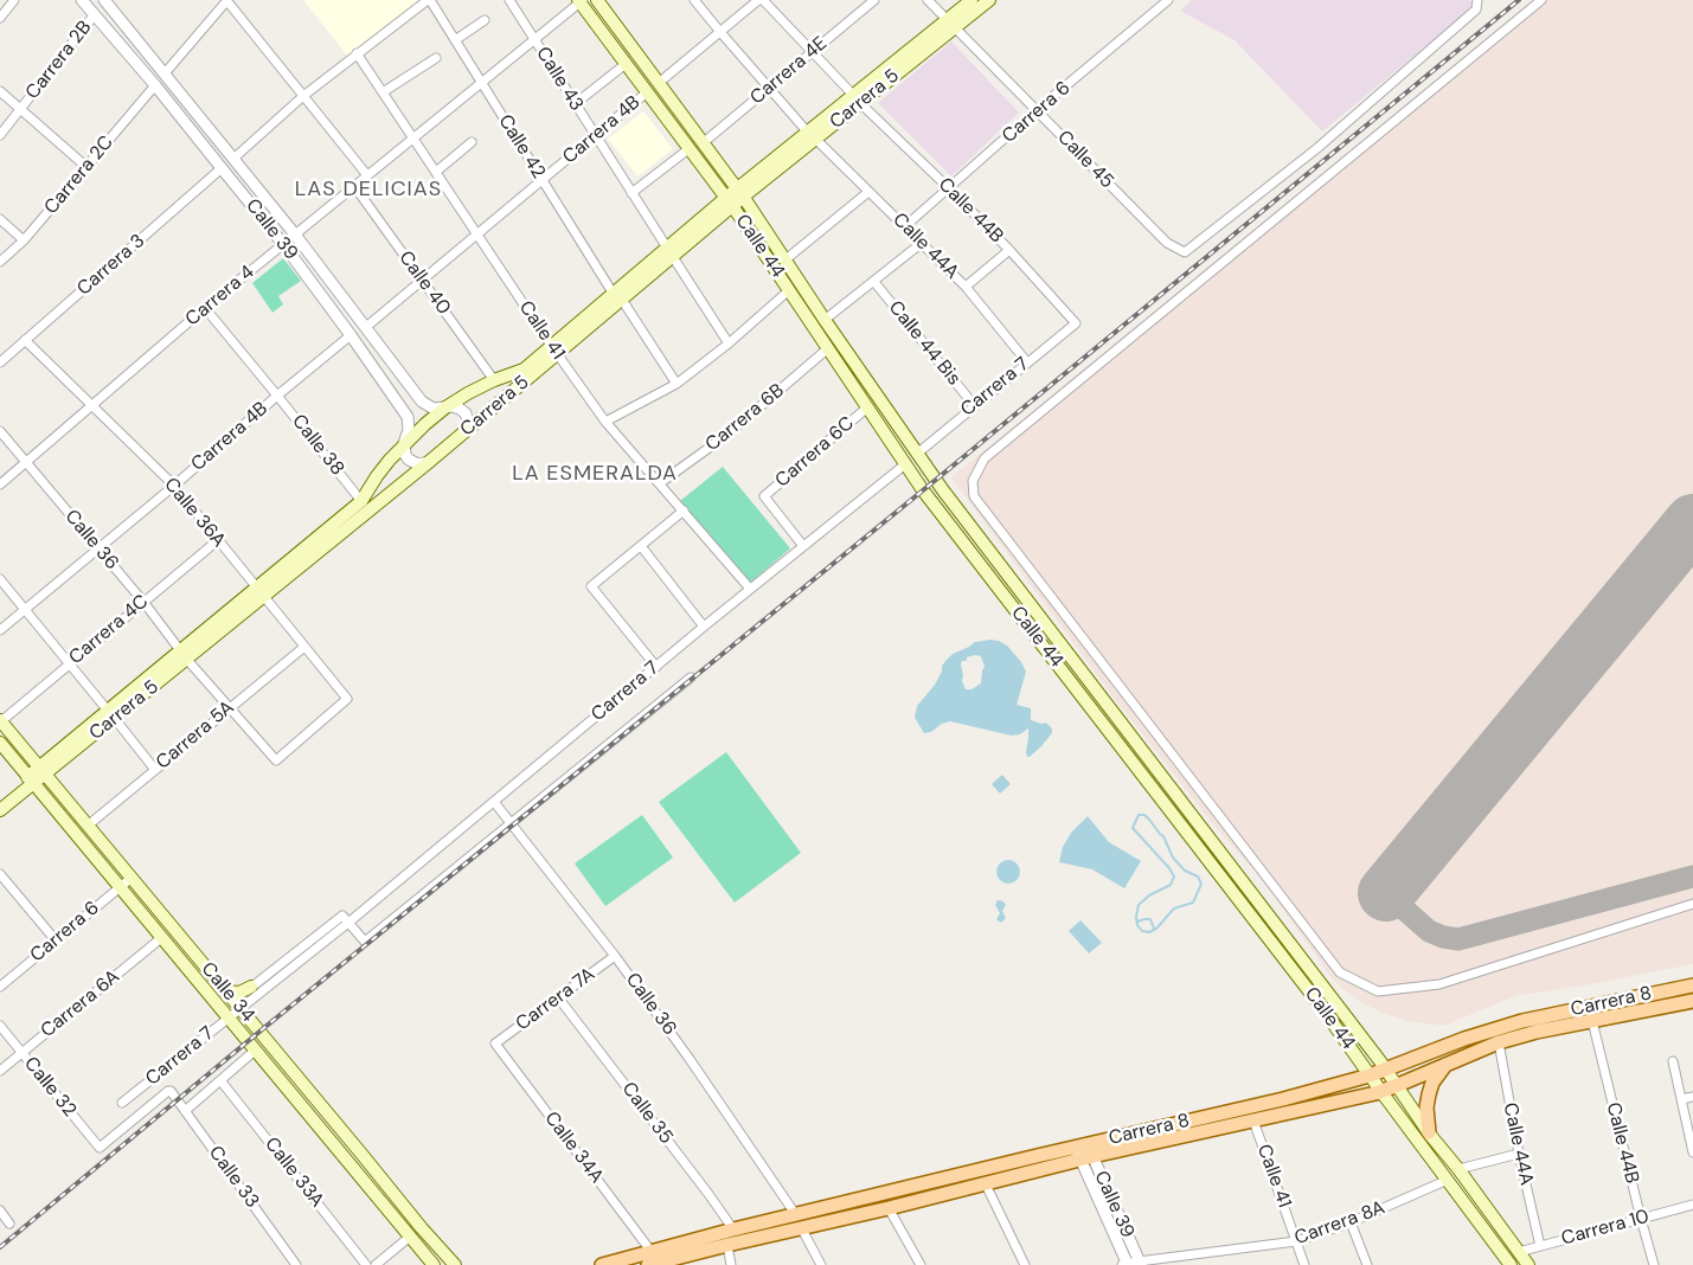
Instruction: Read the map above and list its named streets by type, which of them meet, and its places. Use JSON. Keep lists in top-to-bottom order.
{
  "streets": {
    "main road": [
      "Carrera 5",
      "Calle 44",
      "Calle 34",
      "Carrera 8"
    ],
    "street": [
      "Carrera 2B",
      "Carrera 4E",
      "Calle 43",
      "Carrera 6",
      "Carrera 4B",
      "Calle 42",
      "Calle 45",
      "Carrera 2C",
      "Calle 44B",
      "Calle 39",
      "Calle 44A",
      "Carrera 3",
      "Calle 40",
      "Carrera 4",
      "Calle 41",
      "Calle 44 Bis",
      "Carrera 7",
      "Carrera 6B",
      "Calle 38",
      "Carrera 6C",
      "Calle 36A",
      "Calle 36",
      "Carrera 4C",
      "Carrera 5A",
      "Carrera 7A",
      "Carrera 6A",
      "Calle 32",
      "Calle 35",
      "Calle 34A",
      "Calle 33A",
      "Calle 33",
      "Carrera 8A",
      "Carrera 10"
    ]
  },
  "crossings": [
    ["Carrera 2B", "Calle 39"],
    ["Carrera 4E", "Calle 44B"],
    ["Carrera 4E", "Calle 44"],
    ["Carrera 4E", "Calle 44A"],
    ["Calle 43", "Carrera 5"],
    ["Calle 43", "Carrera 4B"],
    ["Calle 43", "Carrera 4"],
    ["Carrera 5", "Calle 42"],
    ["Carrera 5", "Calle 45"],
    ["Carrera 5", "Calle 44B"],
    ["Carrera 5", "Calle 39"],
    ["Carrera 5", "Calle 44"],
    ["Carrera 5", "Calle 44A"],
    ["Carrera 5", "Calle 40"],
    ["Carrera 5", "Calle 41"],
    ["Carrera 5", "Calle 38"],
    ["Carrera 5", "Calle 36A"],
    ["Carrera 5", "Calle 36"],
    ["Carrera 5", "Calle 34"],
    ["Carrera 6", "Calle 45"],
    ["Carrera 6", "Calle 44B"],
    ["Carrera 6", "Calle 44A"],
    ["Carrera 6", "Calle 34"],
    ["Carrera 4B", "Calle 42"],
    ["Carrera 4B", "Calle 44B"],
    ["Carrera 4B", "Calle 39"],
    ["Carrera 4B", "Calle 44"],
    ["Carrera 4B", "Calle 44A"],
    ["Carrera 4B", "Calle 40"],
    ["Carrera 4B", "Calle 41"],
    ["Carrera 4B", "Calle 38"],
    ["Carrera 4B", "Calle 36A"],
    ["Carrera 4B", "Calle 36"],
    ["Calle 42", "Carrera 4"],
    ["Carrera 2C", "Calle 39"],
    ["Calle 44B", "Carrera 7"],
    ["Calle 44B", "Carrera 8"],
    ["Calle 44B", "Carrera 10"],
    ["Calle 39", "Carrera 3"],
    ["Calle 39", "Carrera 4"],
    ["Calle 39", "Carrera 8"],
    ["Calle 39", "Carrera 8A"],
    ["Calle 44", "Carrera 4"],
    ["Calle 44", "Carrera 7"],
    ["Calle 44", "Carrera 6B"],
    ["Calle 44", "Carrera 6C"],
    ["Calle 44", "Carrera 8"],
    ["Calle 44", "Carrera 8A"],
    ["Calle 44", "Carrera 10"],
    ["Calle 44A", "Carrera 7"],
    ["Calle 44A", "Carrera 8"],
    ["Calle 44A", "Carrera 10"],
    ["Carrera 3", "Calle 36A"],
    ["Calle 40", "Carrera 4"],
    ["Carrera 4", "Calle 41"],
    ["Carrera 4", "Calle 38"],
    ["Carrera 4", "Calle 36A"],
    ["Carrera 4", "Calle 36"],
    ["Calle 41", "Carrera 7"],
    ["Calle 41", "Carrera 6B"],
    ["Calle 41", "Carrera 8"],
    ["Calle 41", "Carrera 8A"],
    ["Calle 44 Bis", "Carrera 7"],
    ["Carrera 7", "Carrera 6C"],
    ["Carrera 7", "Calle 36"],
    ["Carrera 7", "Calle 34"],
    ["Calle 36A", "Calle 36"],
    ["Calle 36A", "Carrera 4C"],
    ["Calle 36A", "Carrera 5A"],
    ["Calle 36", "Carrera 4C"],
    ["Calle 36", "Carrera 5A"],
    ["Calle 36", "Carrera 7A"],
    ["Calle 36", "Carrera 8"],
    ["Carrera 4C", "Calle 34"],
    ["Carrera 5A", "Calle 34"],
    ["Calle 34", "Carrera 6A"],
    ["Carrera 7A", "Calle 35"],
    ["Carrera 7A", "Calle 34A"],
    ["Carrera 8", "Calle 35"],
    ["Carrera 8", "Calle 34A"],
    ["Carrera 6A", "Calle 32"],
    ["Calle 32", "Calle 33"]
  ],
  "districts": ["LAS DELICIAS", "LA ESMERALDA"]
}
